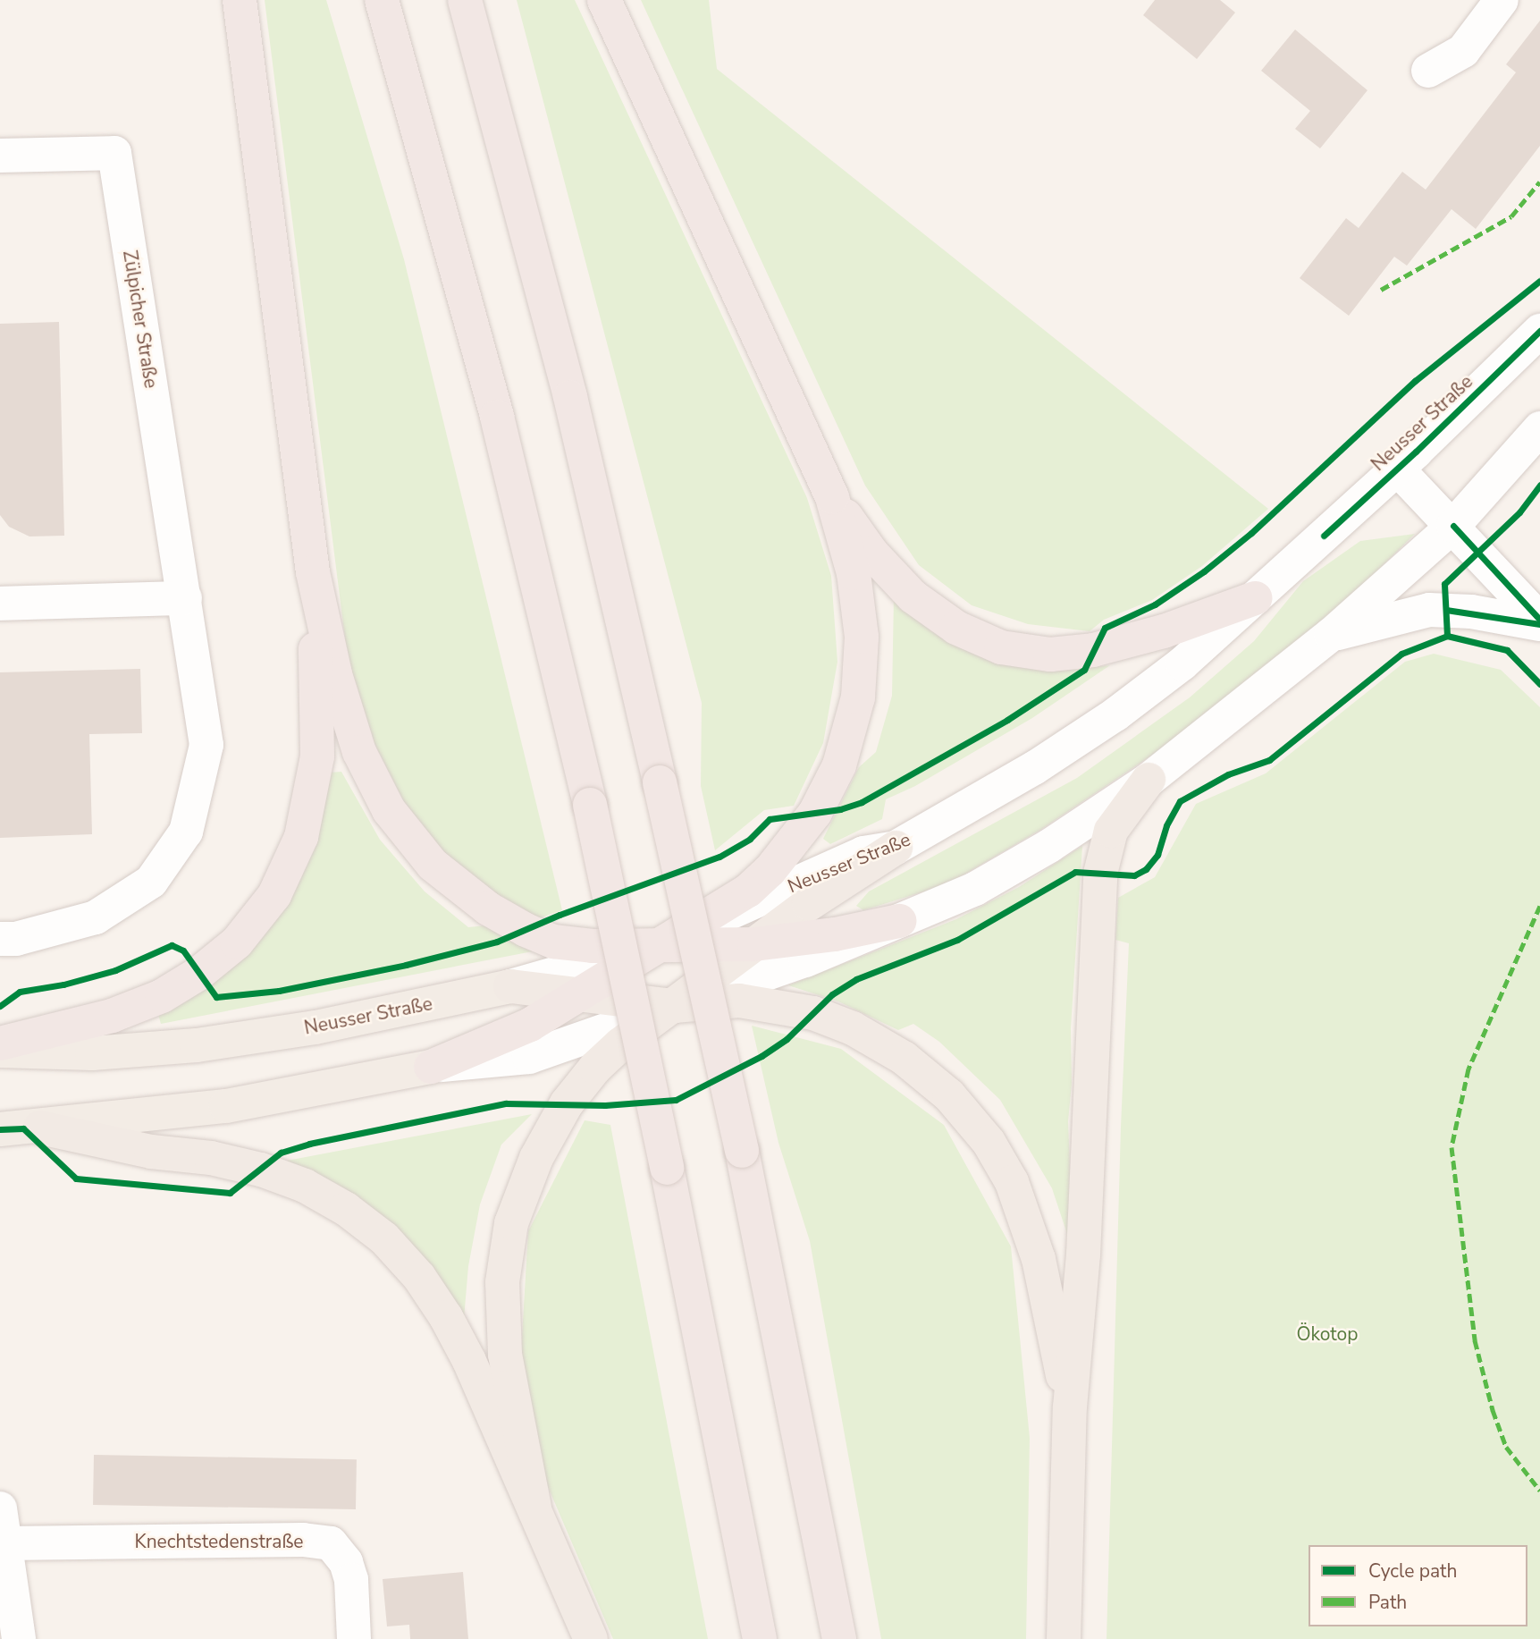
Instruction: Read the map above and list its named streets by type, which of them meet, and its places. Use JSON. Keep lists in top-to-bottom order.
{
  "streets": {
    "main road": ["Zülpicher Straße", "Neusser Straße", "Knechtstedenstraße"]
  },
  "parks": ["Ökotop"],
  "legend": ["Cycle path", "Path"]
}
